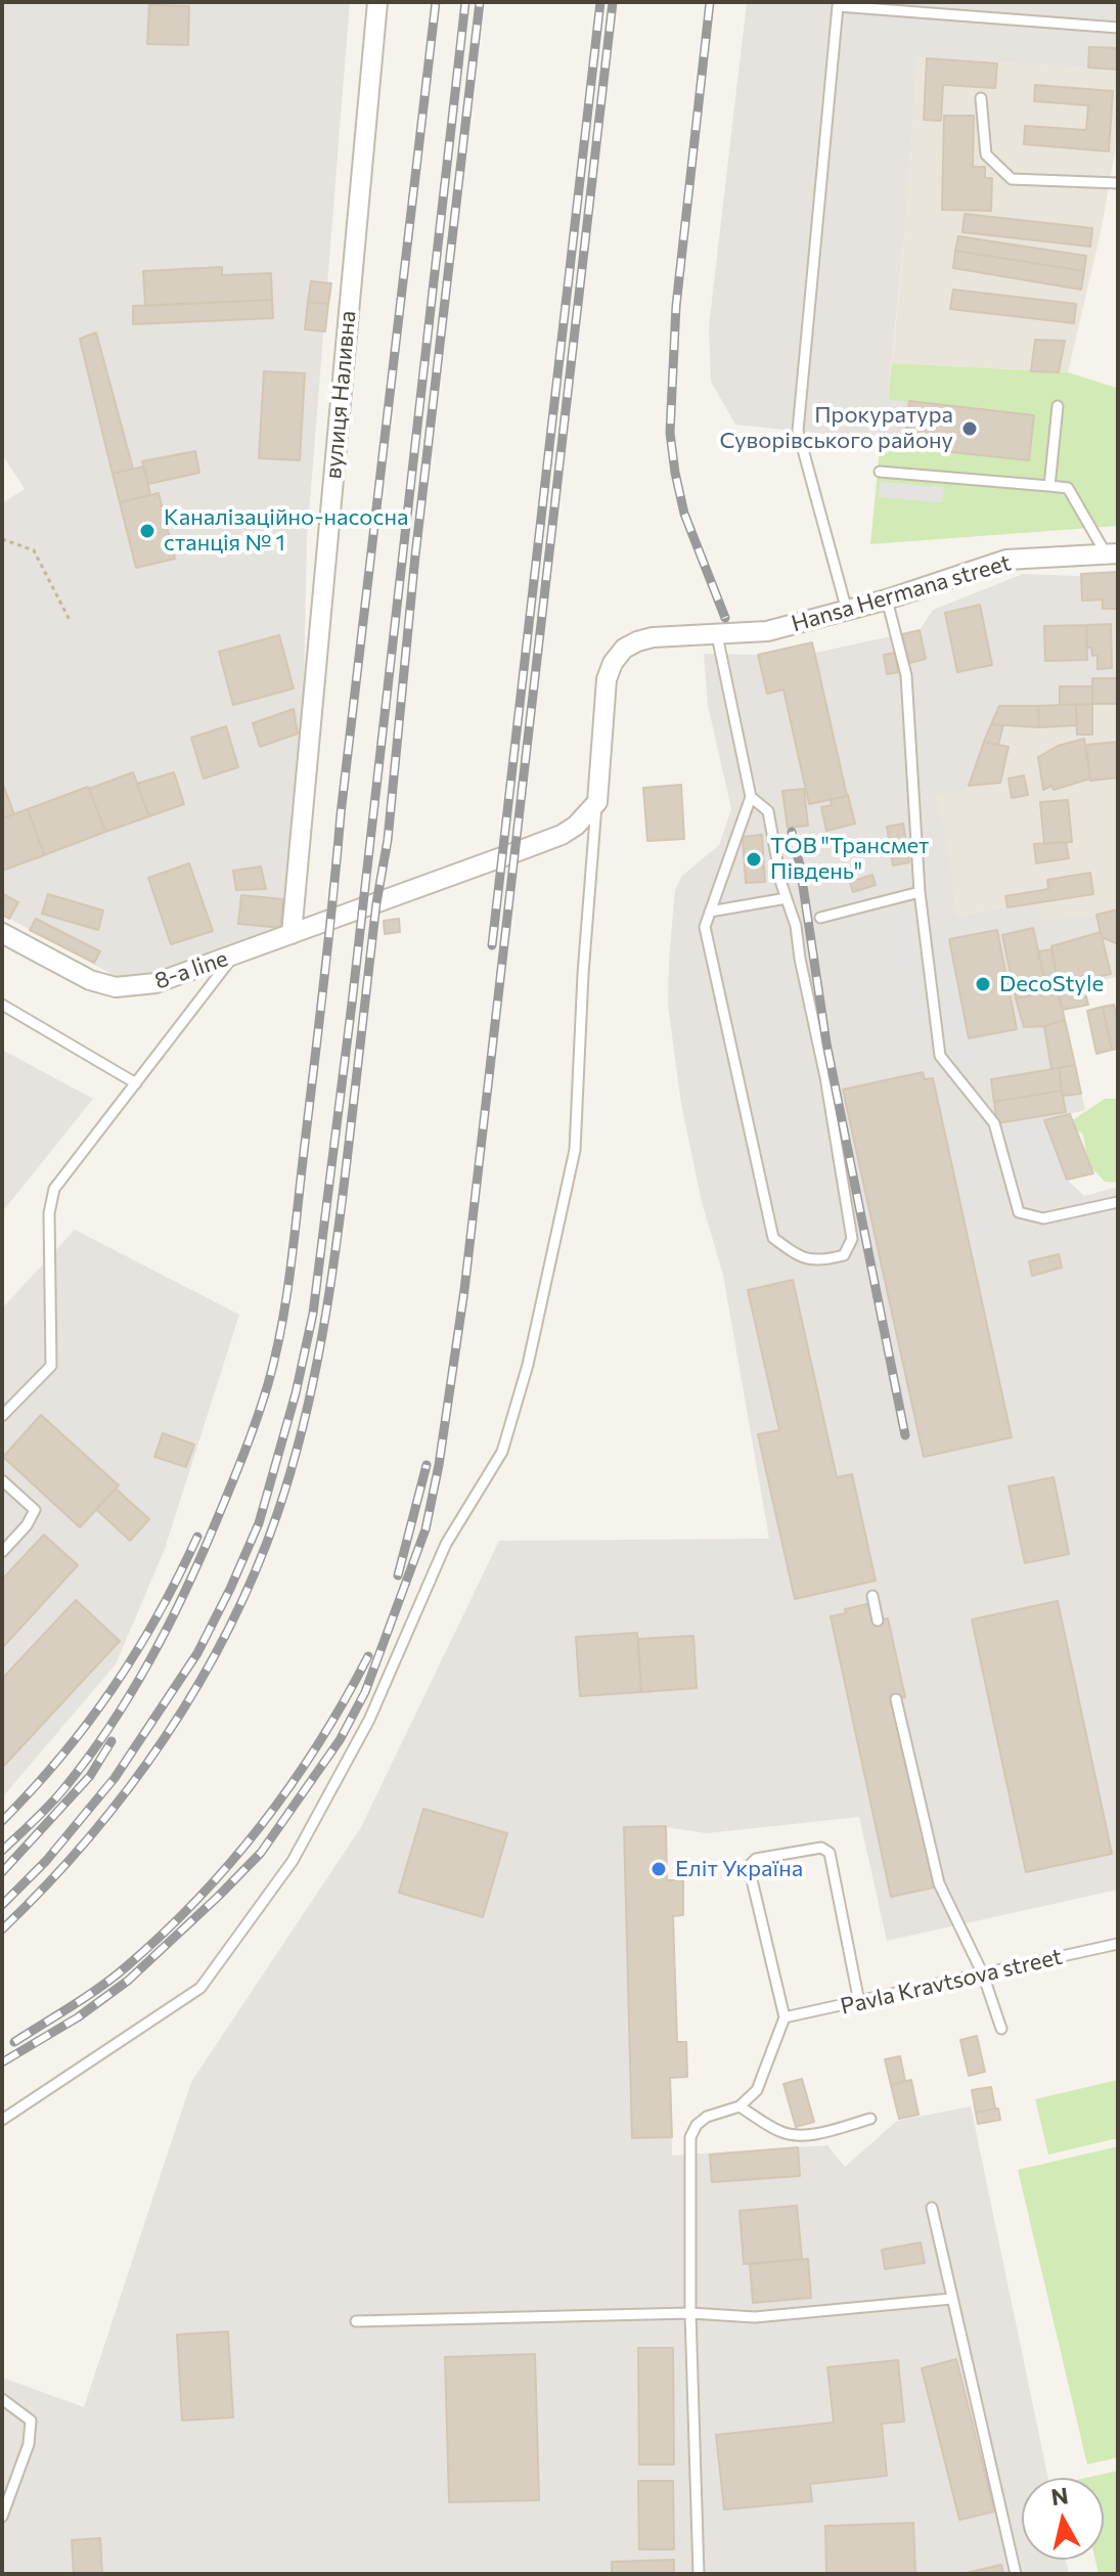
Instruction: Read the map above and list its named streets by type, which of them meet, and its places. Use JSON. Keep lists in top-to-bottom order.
{
  "streets": {
    "street": ["вулиця Наливна", "Hansa Hermana street", "8-a line"],
    "lane": ["Pavla Kravtsova street"]
  },
  "crossings": [
    ["вулиця Наливна", "8-a line"],
    ["Hansa Hermana street", "8-a line"]
  ],
  "places": [
    "Прокуратура Суворівського району",
    "Каналізаційно-насосна станція № 1",
    "ТОВ \"Трансмет Південь\"",
    "DecoStyle",
    "Еліт Україна"
  ],
  "north": "top"
}
